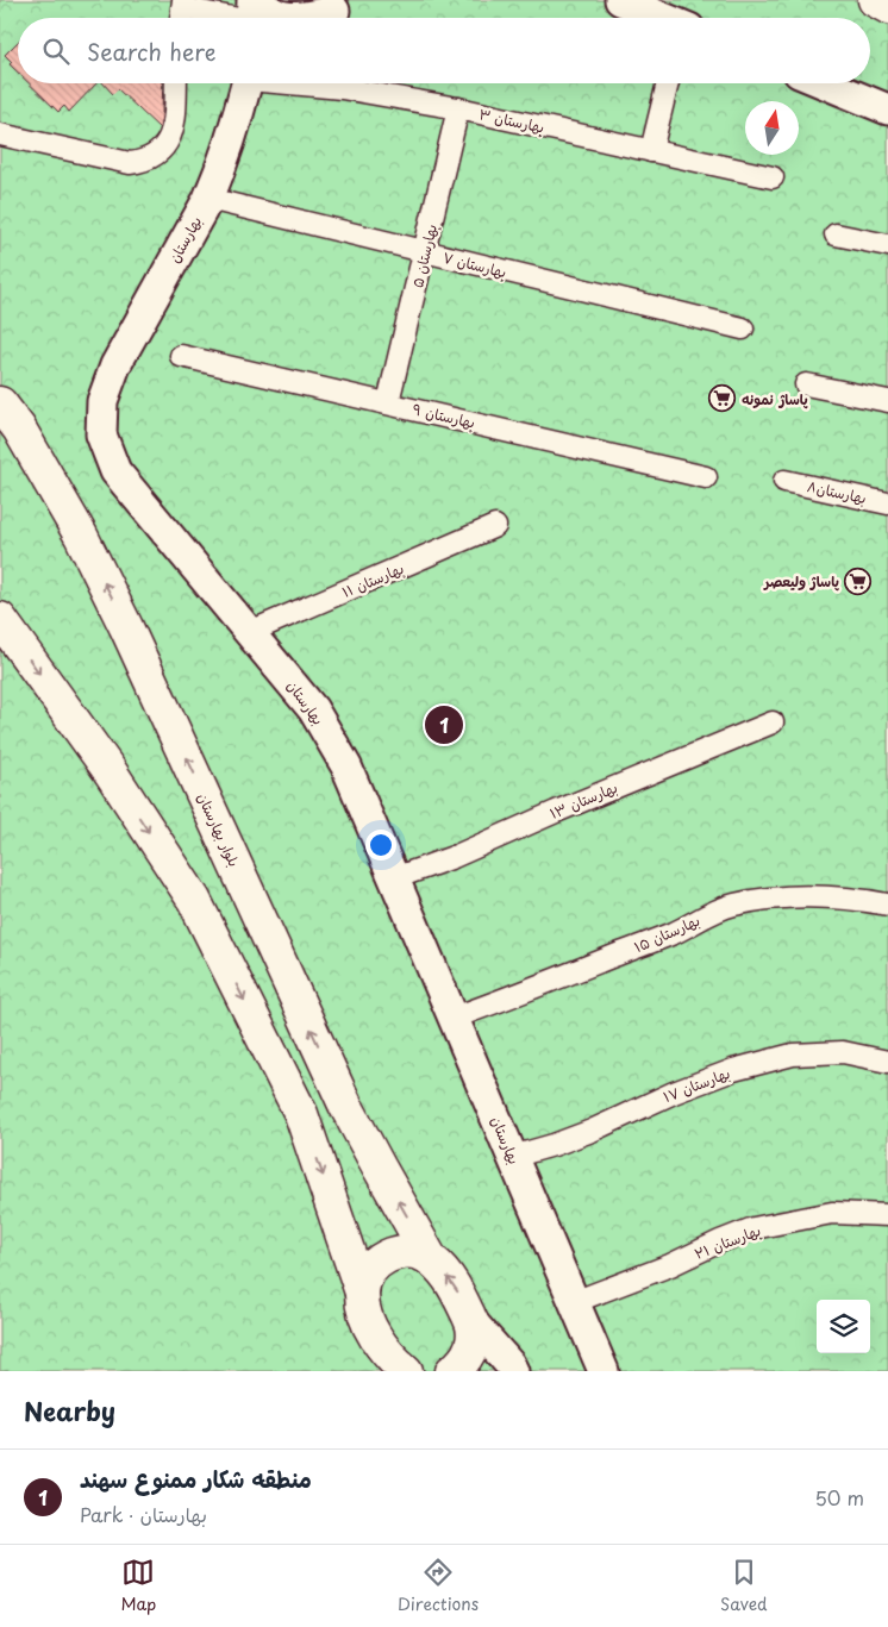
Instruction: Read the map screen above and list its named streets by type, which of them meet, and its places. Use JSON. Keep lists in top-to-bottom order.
{
  "streets": {
    "main road": ["بلوار بهارستان"],
    "street": [
      "بهارستان ۳",
      "بهارستان",
      "بهارستان ۵",
      "بهارستان ۷",
      "بهارستان ۹",
      "بهارستان۸",
      "بهارستان ۱۱",
      "بهارستان ۱۳",
      "بهارستان ۱۵",
      "بهارستان ۱۷",
      "بهارستان ۲۱"
    ]
  },
  "crossings": [
    ["بهارستان ۳", "بهارستان ۵"],
    ["بهارستان", "بهارستان ۷"],
    ["بهارستان", "بهارستان ۱۱"],
    ["بهارستان", "بهارستان ۱۳"],
    ["بهارستان", "بهارستان ۱۵"],
    ["بهارستان", "بهارستان ۱۷"],
    ["بهارستان", "بهارستان ۲۱"],
    ["بهارستان ۵", "بهارستان ۷"],
    ["بهارستان ۵", "بهارستان ۹"]
  ],
  "places": {
    "supermarket": ["پاساژ نمونه", "پاساژ ولیعصر"]
  },
  "north": "top",
  "page": {
    "search": "Search here",
    "pins": "1",
    "heading": "Nearby",
    "list": [
      {
        "mark": "1",
        "name": "منطقه شکار ممنوع سهند",
        "note": "Park · بهارستان",
        "value": "50 m"
      }
    ],
    "nav": ["Map", "Directions", "Saved"]
  }
}
